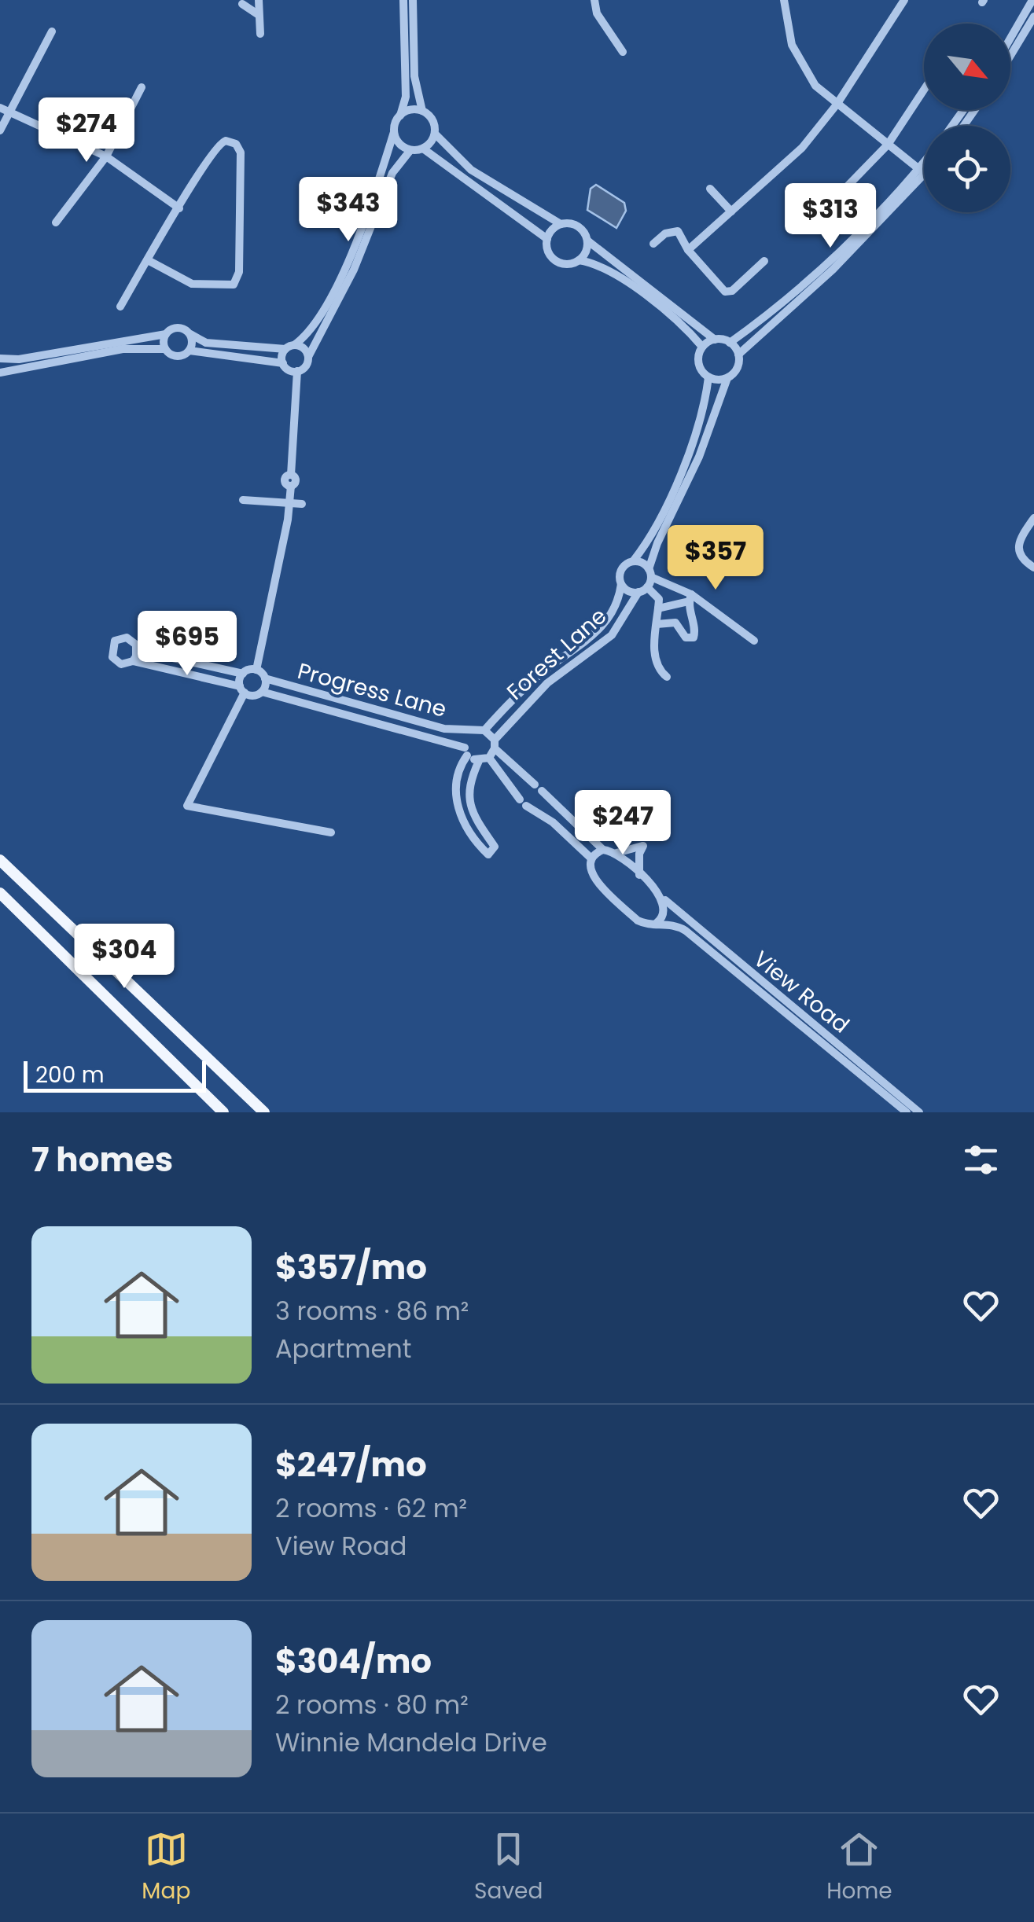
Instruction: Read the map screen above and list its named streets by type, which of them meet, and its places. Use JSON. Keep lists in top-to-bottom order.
{
  "streets": {
    "street": ["Forest Lane", "Progress Lane", "View Road"]
  },
  "crossings": [
    ["Forest Lane", "Progress Lane"],
    ["Forest Lane", "View Road"],
    ["Progress Lane", "View Road"]
  ],
  "scale_bar": "200 m",
  "north": "bottom right",
  "page": {
    "price": [
      "$274",
      "$343",
      "$313",
      "$357",
      "$695",
      "$247",
      "$304"
    ],
    "scale": "200 m",
    "heading": "7 homes",
    "list": [
      {
        "name": "$357/mo",
        "note": "3 rooms · 86 m² · Apartment"
      },
      {
        "name": "$247/mo",
        "note": "2 rooms · 62 m² · View Road"
      },
      {
        "name": "$304/mo",
        "note": "2 rooms · 80 m² · Winnie Mandela Drive"
      }
    ],
    "tabs": ["Map", "Saved", "Home"]
  }
}
